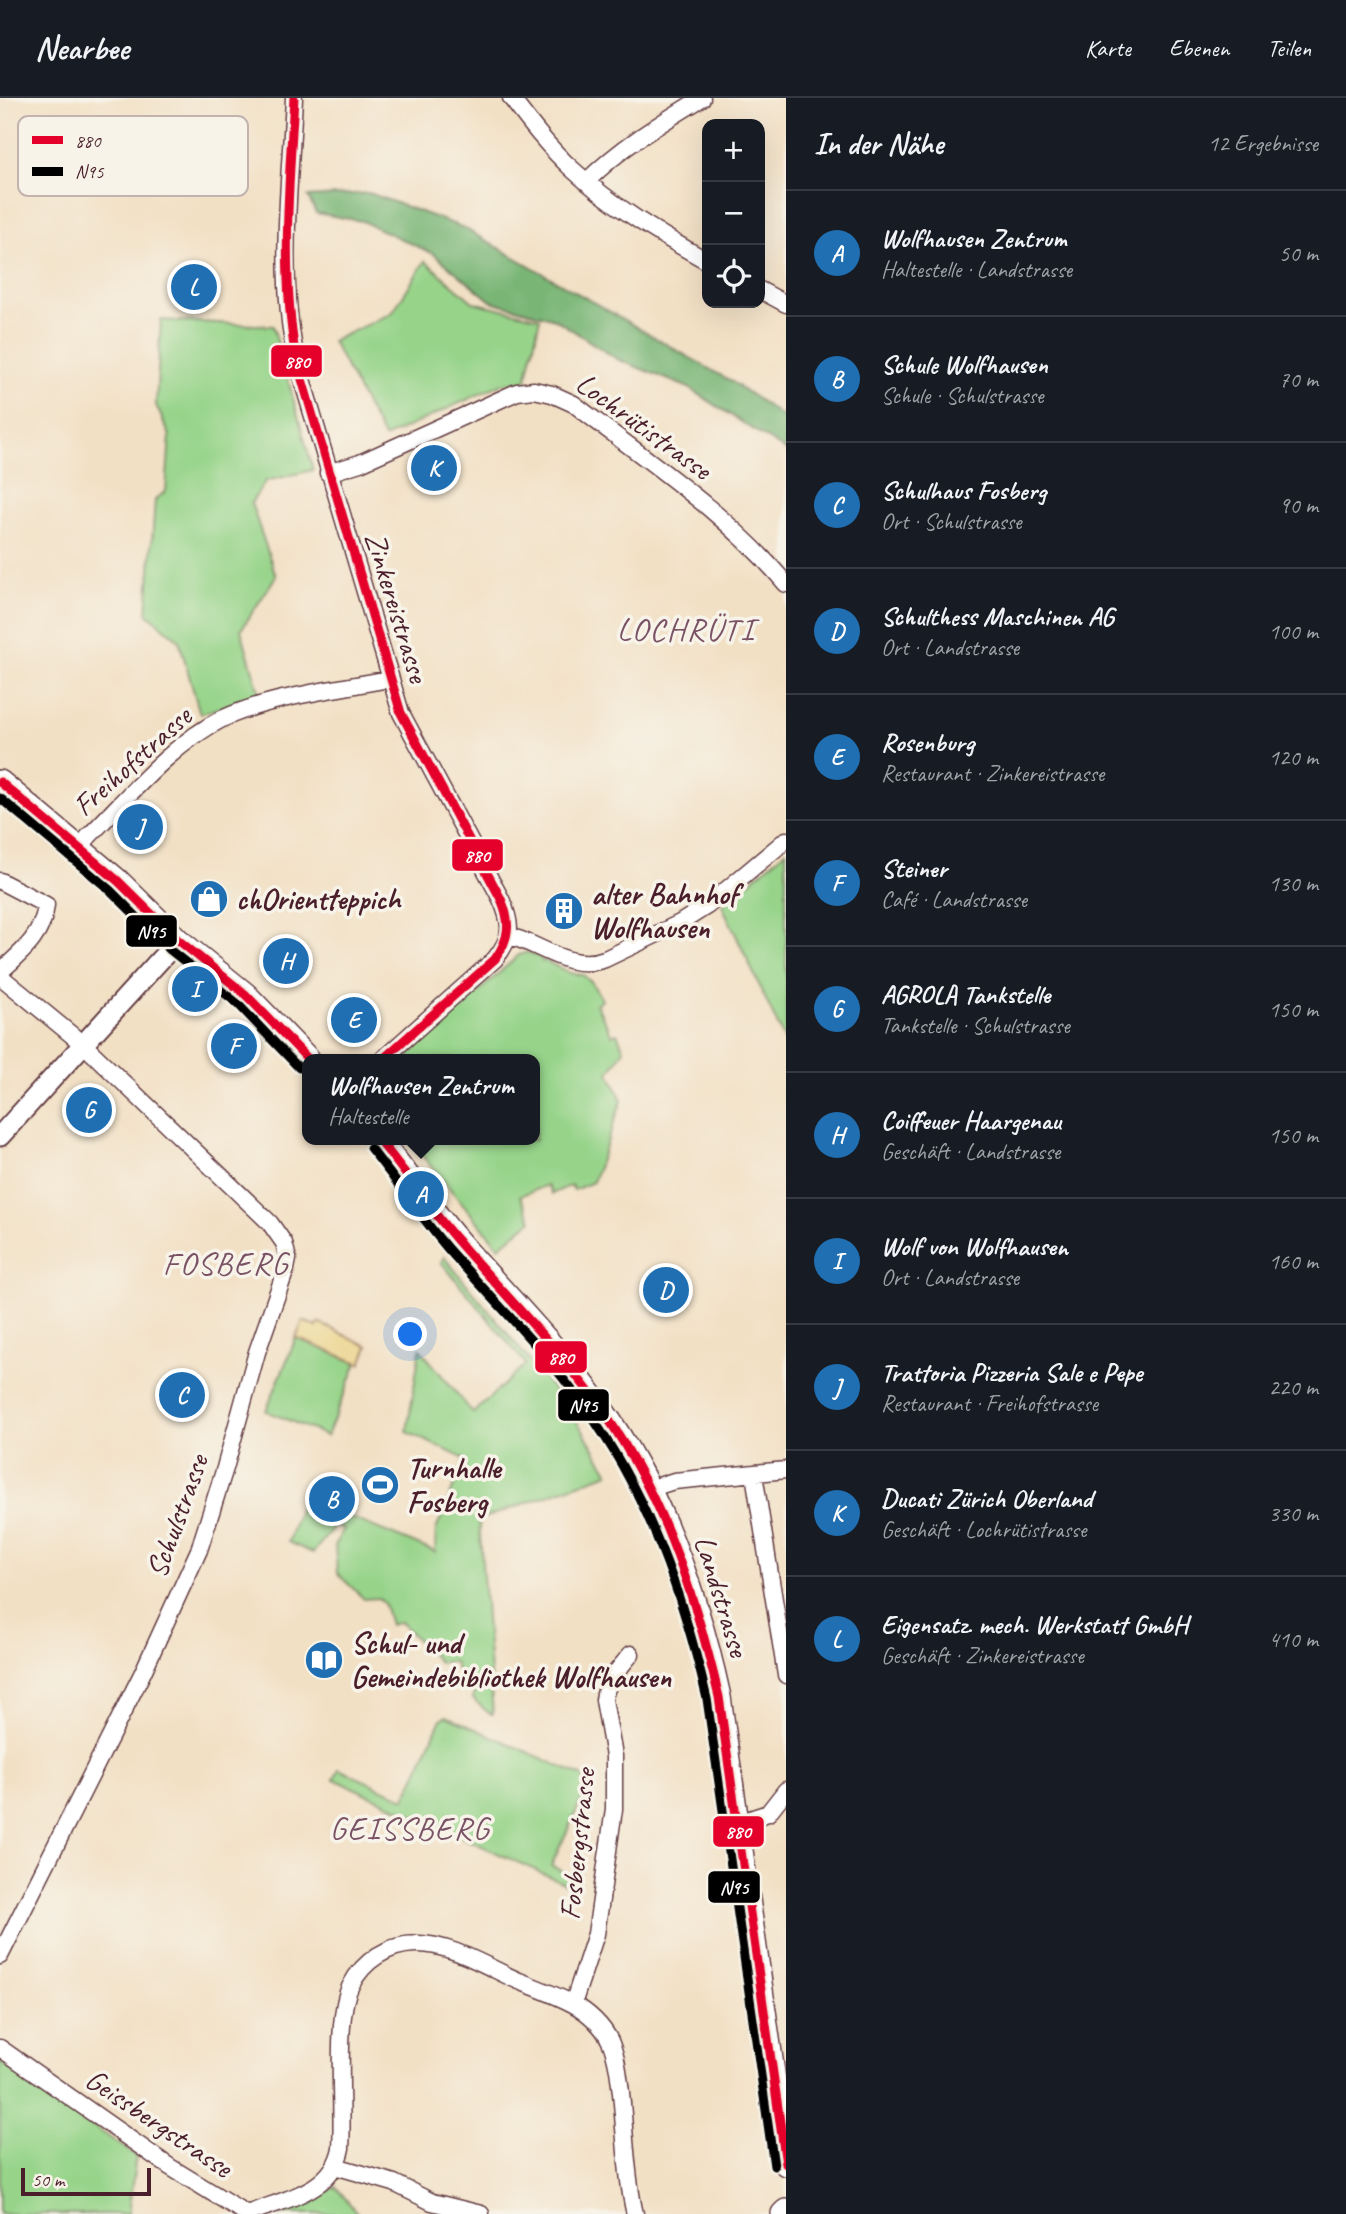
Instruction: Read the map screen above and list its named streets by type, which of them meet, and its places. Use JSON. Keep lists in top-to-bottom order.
{
  "streets": {
    "main road": ["Landstrasse"],
    "street": [
      "Lochrütistrasse",
      "Zinkereistrasse",
      "Freihofstrasse",
      "Schulstrasse",
      "Fosbergstrasse",
      "Geissbergstrasse"
    ]
  },
  "crossings": [
    ["Lochrütistrasse", "Zinkereistrasse"],
    ["Zinkereistrasse", "Freihofstrasse"]
  ],
  "districts": ["LOCHRÜTI", "FOSBERG", "GEISSBERG"],
  "places": {
    "shop": ["chOrientteppich"],
    "building": ["alter Bahnhof Wolfhausen"],
    "sports": ["Turnhalle Fosberg"],
    "library": ["Schul- und Gemeindebibliothek Wolfhausen"]
  },
  "lines": ["transit line 880", "transit line N95"],
  "legend": ["880", "N95"],
  "scale_bar": "50 m",
  "page": {
    "header": "Nearbee",
    "nav": ["Karte", "Ebenen", "Teilen"],
    "heading": ["In der Nähe", "12 Ergebnisse"],
    "map_buttons": ["+", "−"],
    "list": [
      {
        "mark": "A",
        "name": "Wolfhausen Zentrum",
        "note": "Haltestelle · Landstrasse",
        "value": "50 m"
      },
      {
        "mark": "B",
        "name": "Schule Wolfhausen",
        "note": "Schule · Schulstrasse",
        "value": "70 m"
      },
      {
        "mark": "C",
        "name": "Schulhaus Fosberg",
        "note": "Ort · Schulstrasse",
        "value": "90 m"
      },
      {
        "mark": "D",
        "name": "Schulthess Maschinen AG",
        "note": "Ort · Landstrasse",
        "value": "100 m"
      },
      {
        "mark": "E",
        "name": "Rosenburg",
        "note": "Restaurant · Zinkereistrasse",
        "value": "120 m"
      },
      {
        "mark": "F",
        "name": "Steiner",
        "note": "Café · Landstrasse",
        "value": "130 m"
      },
      {
        "mark": "G",
        "name": "AGROLA Tankstelle",
        "note": "Tankstelle · Schulstrasse",
        "value": "150 m"
      },
      {
        "mark": "H",
        "name": "Coiffeuer Haargenau",
        "note": "Geschäft · Landstrasse",
        "value": "150 m"
      },
      {
        "mark": "I",
        "name": "Wolf von Wolfhausen",
        "note": "Ort · Landstrasse",
        "value": "160 m"
      },
      {
        "mark": "J",
        "name": "Trattoria Pizzeria Sale e Pepe",
        "note": "Restaurant · Freihofstrasse",
        "value": "220 m"
      },
      {
        "mark": "K",
        "name": "Ducati Zürich Oberland",
        "note": "Geschäft · Lochrütistrasse",
        "value": "330 m"
      },
      {
        "mark": "L",
        "name": "Eigensatz. mech. Werkstatt GmbH",
        "note": "Geschäft · Zinkereistrasse",
        "value": "410 m"
      }
    ],
    "pins": [
      "L",
      "K",
      "J",
      "H",
      "I",
      "E",
      "F",
      "G",
      "A",
      "D",
      "C",
      "B"
    ],
    "popup": ["Wolfhausen Zentrum", "Haltestelle"],
    "scale": "50 m"
  }
}
